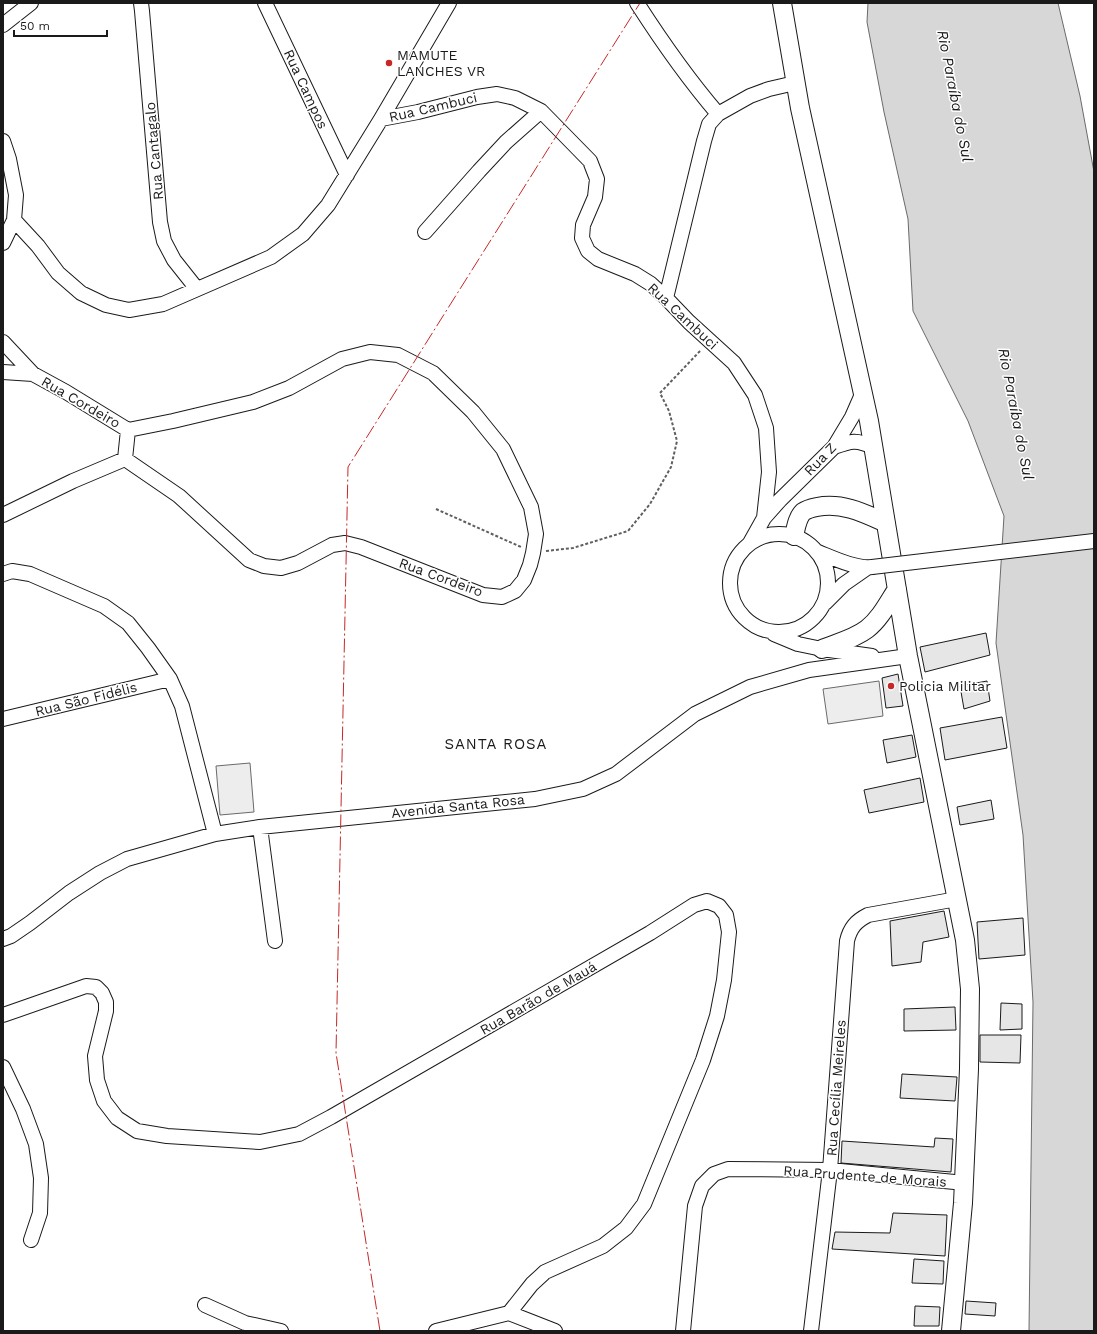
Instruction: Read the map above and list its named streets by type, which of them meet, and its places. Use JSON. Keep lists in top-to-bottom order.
{
  "streets": {
    "street": [
      "Rua Campos",
      "Rua Cambuci",
      "Rua Cantagalo",
      "Rua Cordeiro",
      "Rua Z",
      "Rua São Fidélis",
      "Avenida Santa Rosa",
      "Rua Barão de Mauá",
      "Rua Cecília Meireles",
      "Rua Prudente de Morais"
    ]
  },
  "crossings": [
    ["Rua Cambuci", "Rua Z"],
    ["Rua Cecília Meireles", "Rua Prudente de Morais"]
  ],
  "districts": ["SANTA ROSA"],
  "water": ["Rio Paraíba do Sul"],
  "places": ["MAMUTE LANCHES VR", "Policia Militar"],
  "scale_bar": "50 m"
}
